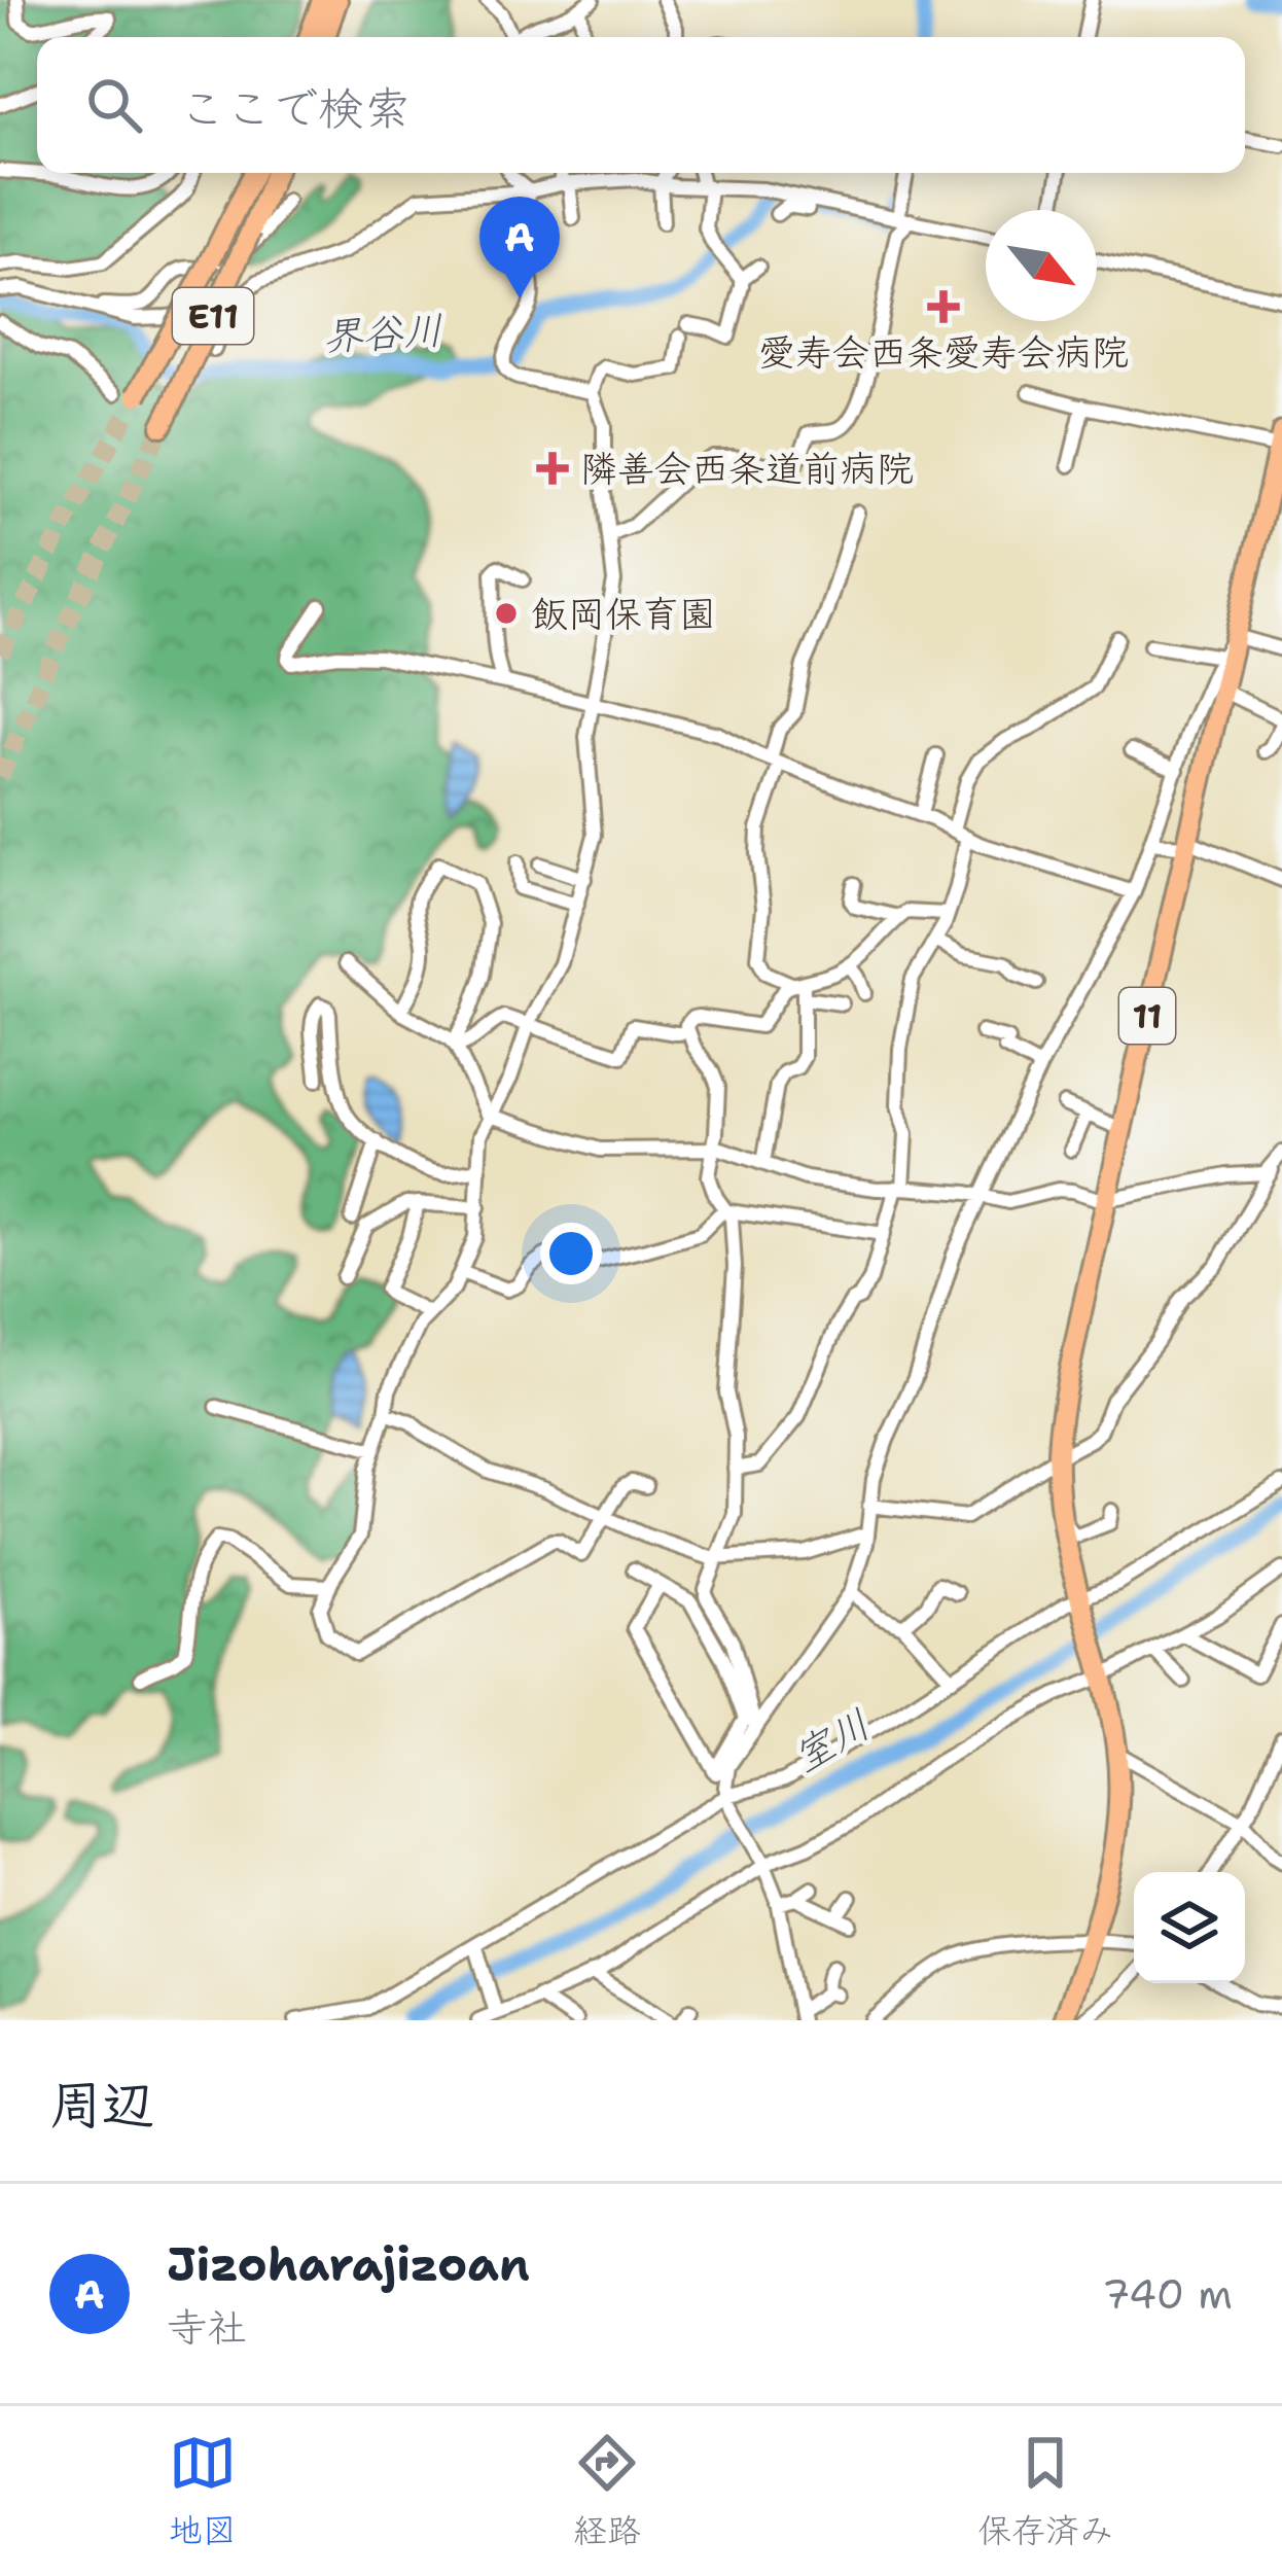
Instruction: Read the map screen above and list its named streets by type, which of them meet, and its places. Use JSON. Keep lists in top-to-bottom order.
{
  "streets": {
    "highway": ["E11", "11"]
  },
  "water": ["界谷川", "室川"],
  "places": {
    "health": ["愛寿会西条愛寿会病院", "隣善会西条道前病院"],
    "other": ["飯岡保育園"]
  },
  "north": "bottom right",
  "page": {
    "search": "ここで検索",
    "pins": "A",
    "heading": "周辺",
    "list": [
      {
        "mark": "A",
        "name": "Jizoharajizoan",
        "note": "寺社",
        "value": "740 m"
      }
    ],
    "nav": ["地図", "経路", "保存済み"]
  }
}
